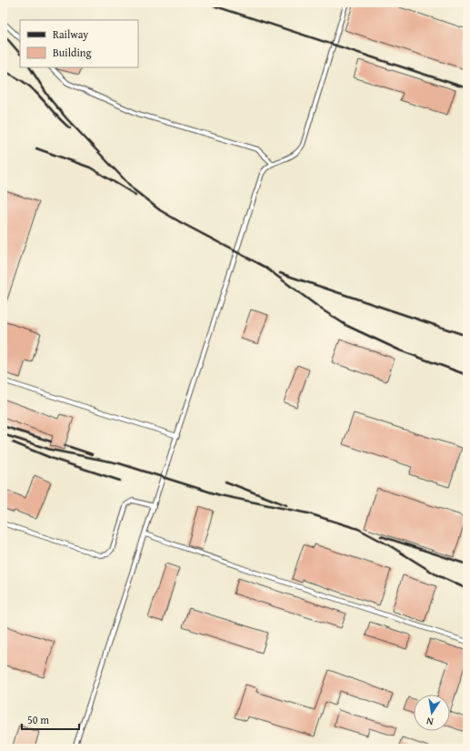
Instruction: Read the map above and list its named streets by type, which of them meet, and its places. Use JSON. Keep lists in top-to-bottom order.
{
  "legend": ["Railway", "Building"],
  "scale_bar": "50 m",
  "north": "bottom"
}
